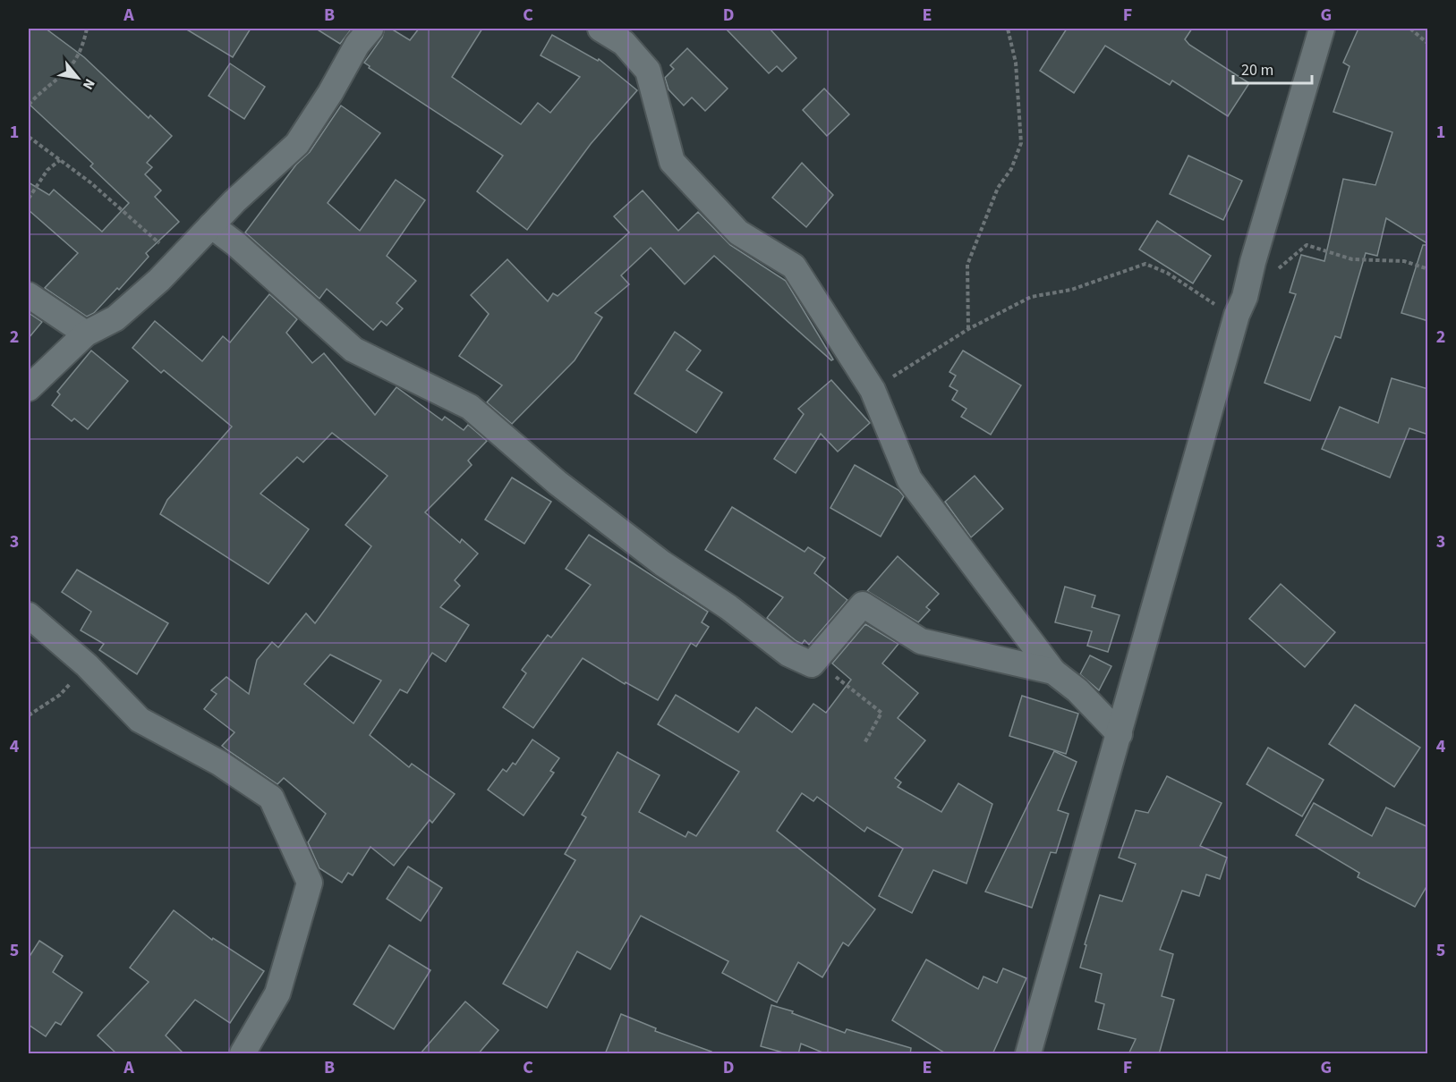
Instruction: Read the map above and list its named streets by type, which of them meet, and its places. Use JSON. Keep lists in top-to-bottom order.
{
  "scale_bar": "20 m",
  "north": "bottom right",
  "grid": {
    "columns": [
      "A",
      "B",
      "C",
      "D",
      "E",
      "F",
      "G"
    ],
    "rows": [
      "1",
      "2",
      "3",
      "4",
      "5"
    ]
  }
}
